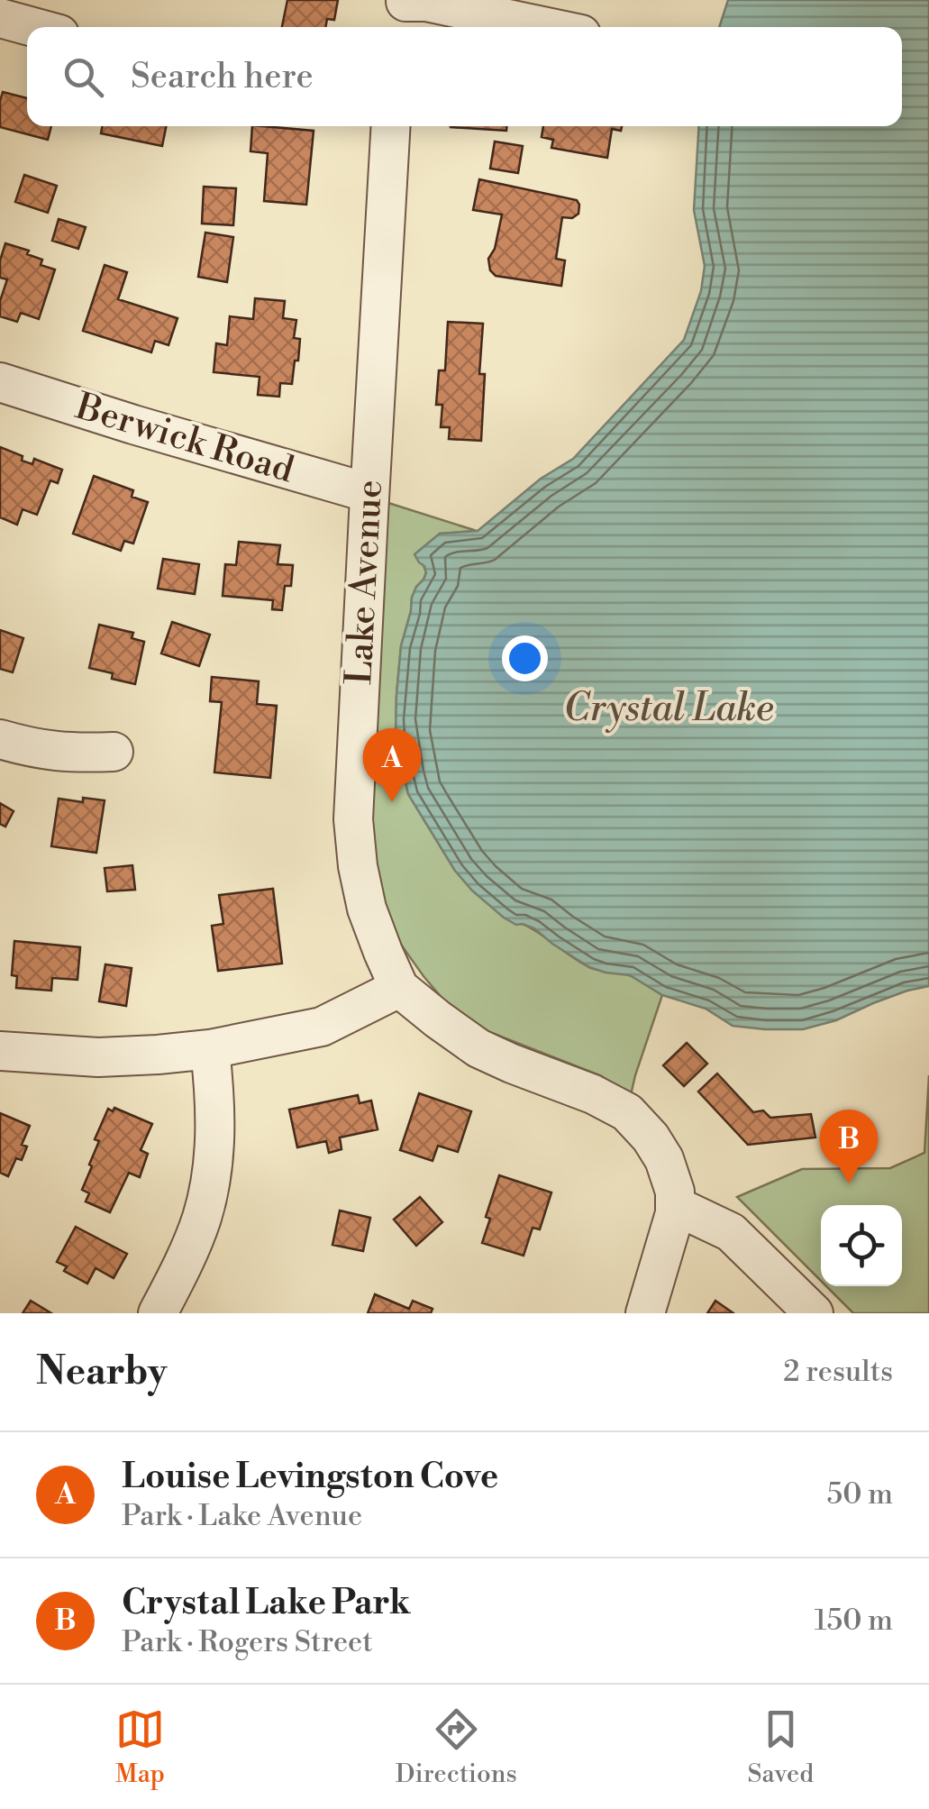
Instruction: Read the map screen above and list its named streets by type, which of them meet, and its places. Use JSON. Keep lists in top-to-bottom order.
{
  "streets": {
    "street": ["Berwick Road", "Lake Avenue"]
  },
  "crossings": [
    ["Berwick Road", "Lake Avenue"]
  ],
  "water": ["Crystal Lake"],
  "page": {
    "search": "Search here",
    "pins": ["A", "B"],
    "heading": ["Nearby", "2 results"],
    "list": [
      {
        "mark": "A",
        "name": "Louise Levingston Cove",
        "note": "Park · Lake Avenue",
        "value": "50 m"
      },
      {
        "mark": "B",
        "name": "Crystal Lake Park",
        "note": "Park · Rogers Street",
        "value": "150 m"
      }
    ],
    "nav": ["Map", "Directions", "Saved"]
  }
}
